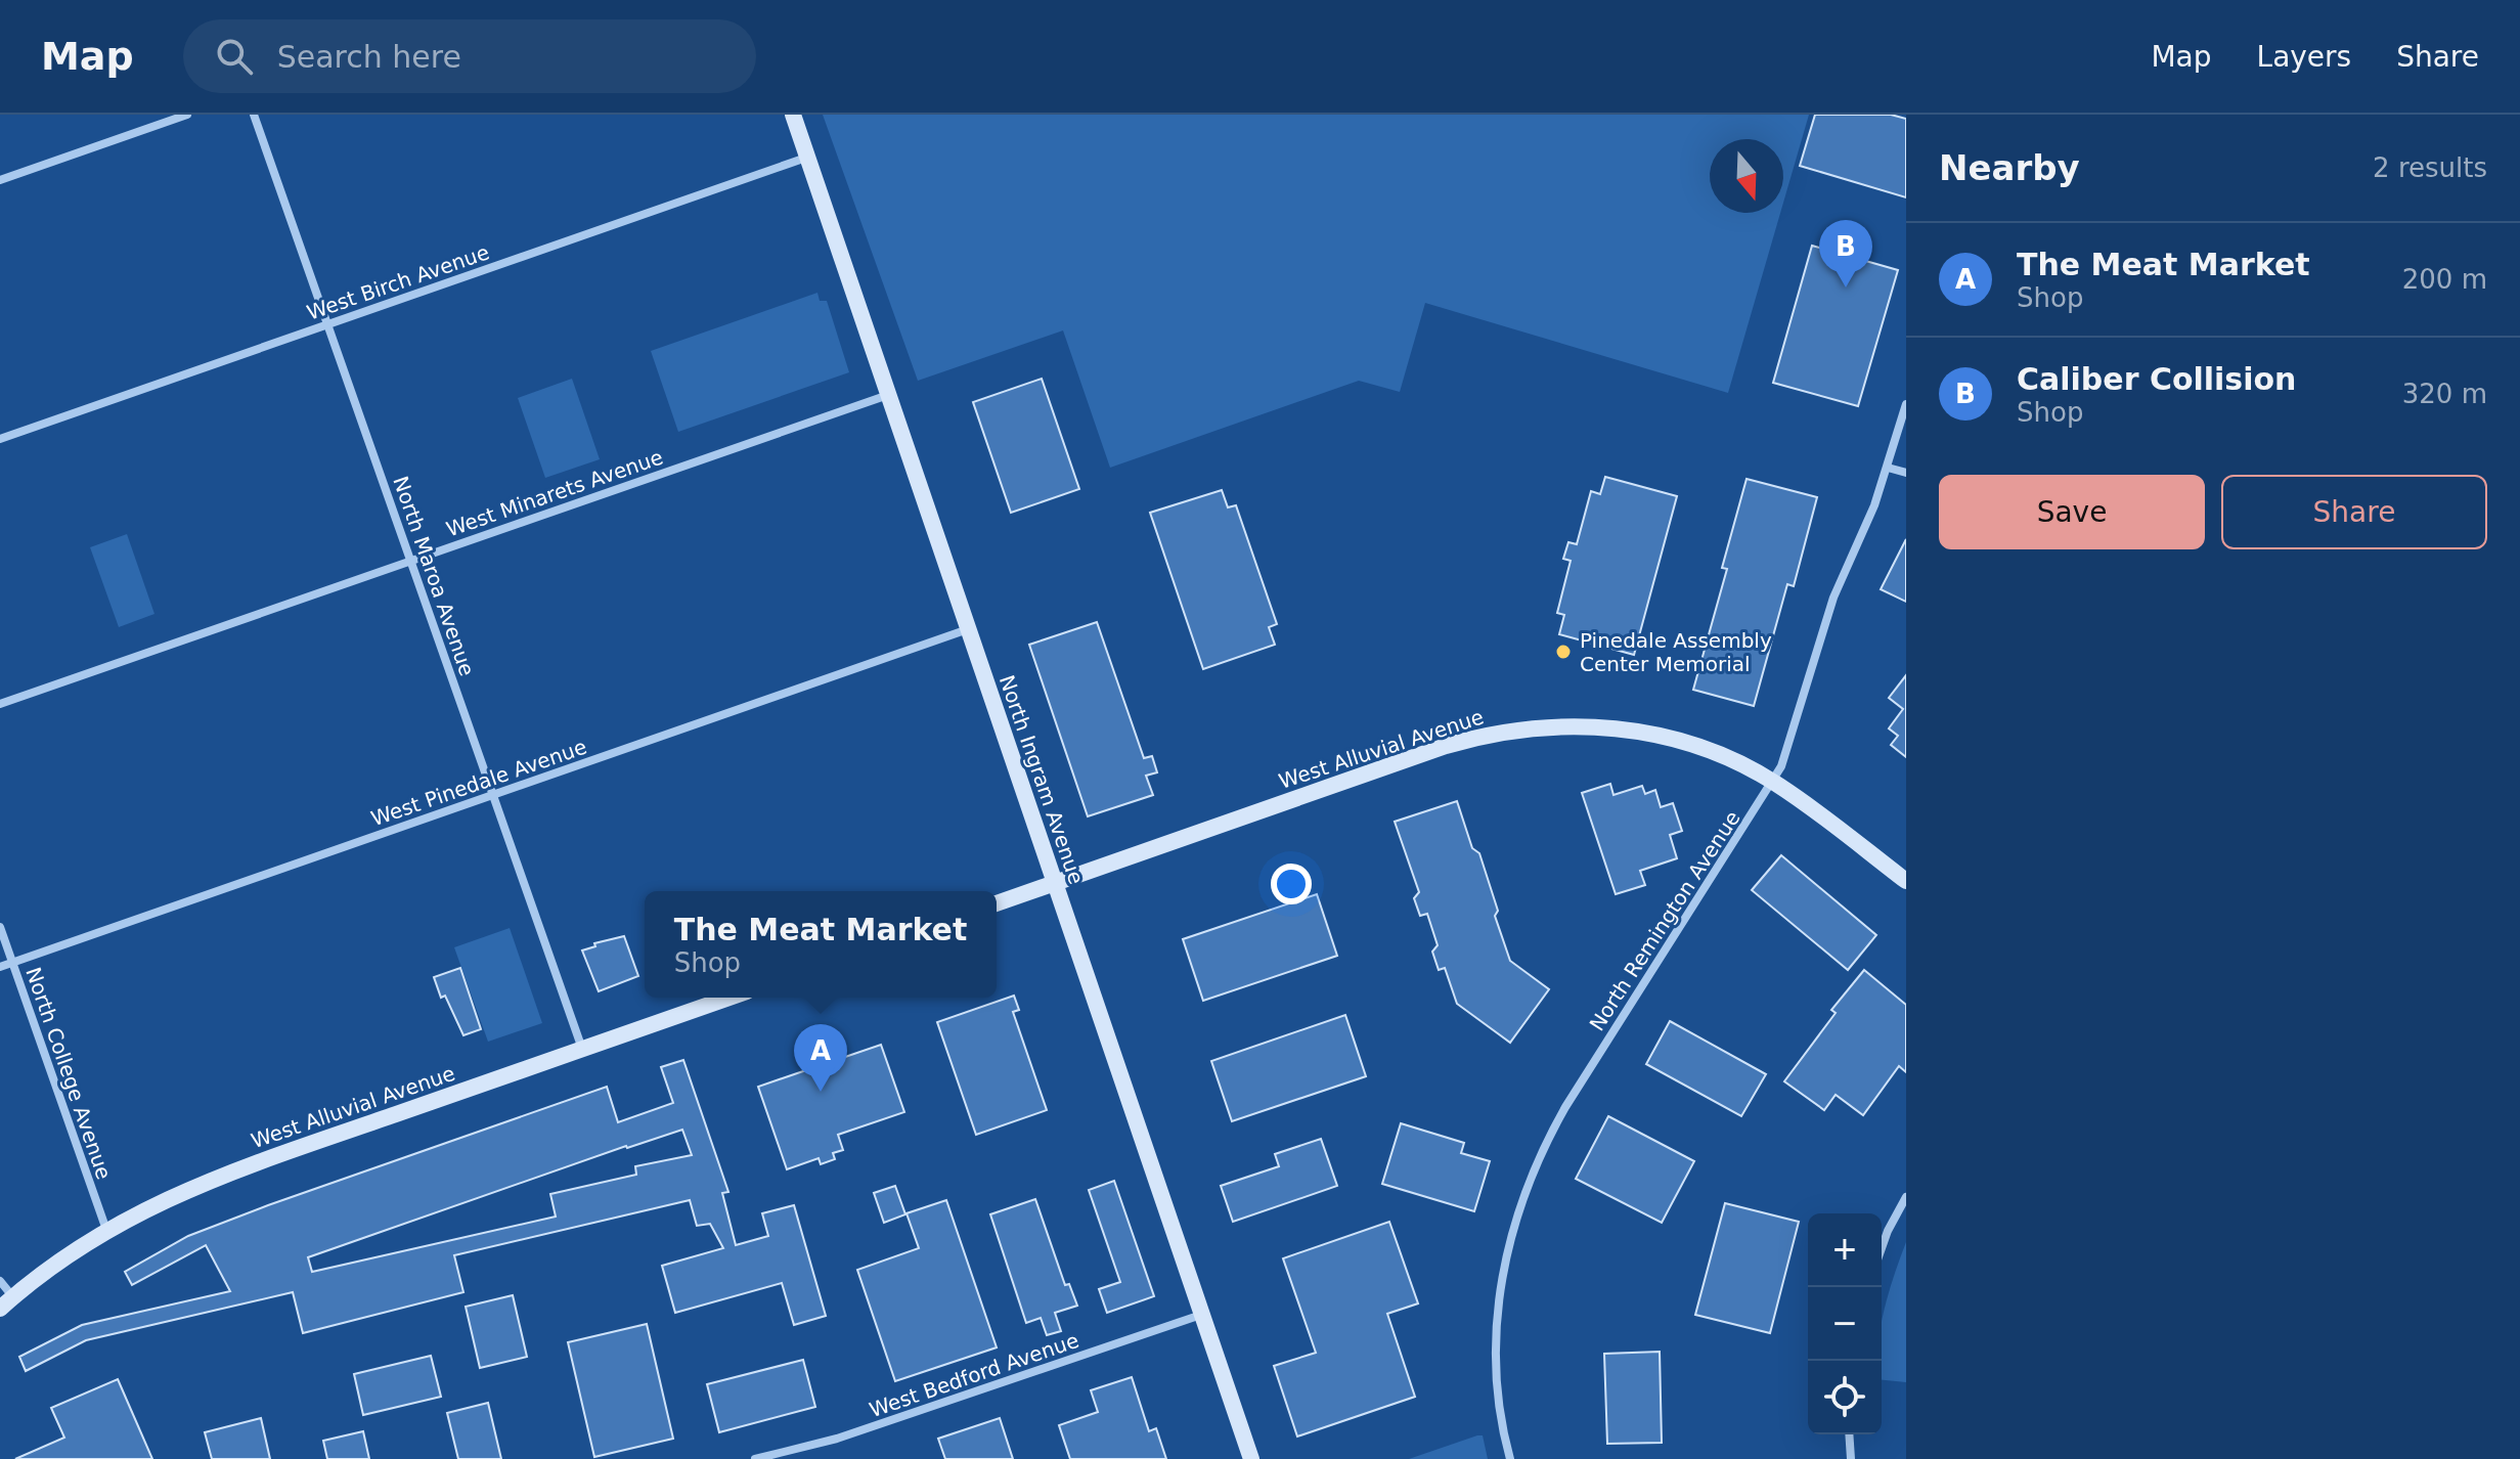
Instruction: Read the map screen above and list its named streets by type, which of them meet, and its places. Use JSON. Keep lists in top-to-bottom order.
{
  "streets": {
    "street": [
      "West Birch Avenue",
      "West Minarets Avenue",
      "North Maroa Avenue",
      "West Alluvial Avenue",
      "North Ingram Avenue",
      "West Pinedale Avenue",
      "North Remington Avenue",
      "North College Avenue",
      "West Bedford Avenue"
    ]
  },
  "crossings": [
    ["West Birch Avenue", "North Maroa Avenue"],
    ["West Birch Avenue", "North Ingram Avenue"],
    ["West Minarets Avenue", "North Maroa Avenue"],
    ["West Minarets Avenue", "North Ingram Avenue"],
    ["North Maroa Avenue", "West Alluvial Avenue"],
    ["North Maroa Avenue", "West Pinedale Avenue"],
    ["West Alluvial Avenue", "North Ingram Avenue"],
    ["West Alluvial Avenue", "North Remington Avenue"],
    ["West Alluvial Avenue", "North College Avenue"],
    ["North Ingram Avenue", "West Pinedale Avenue"],
    ["North Ingram Avenue", "West Bedford Avenue"],
    ["West Pinedale Avenue", "North College Avenue"]
  ],
  "places": ["Pinedale Assembly Center Memorial"],
  "north": "bottom",
  "page": {
    "header": "Map",
    "search": "Search here",
    "nav": ["Map", "Layers", "Share"],
    "heading": ["Nearby", "2 results"],
    "pins": ["B", "A"],
    "list": [
      {
        "mark": "A",
        "name": "The Meat Market",
        "note": "Shop",
        "value": "200 m"
      },
      {
        "mark": "B",
        "name": "Caliber Collision",
        "note": "Shop",
        "value": "320 m"
      }
    ],
    "buttons": ["Save", "Share"],
    "popup": ["The Meat Market", "Shop"],
    "map_buttons": ["+", "−"]
  }
}
